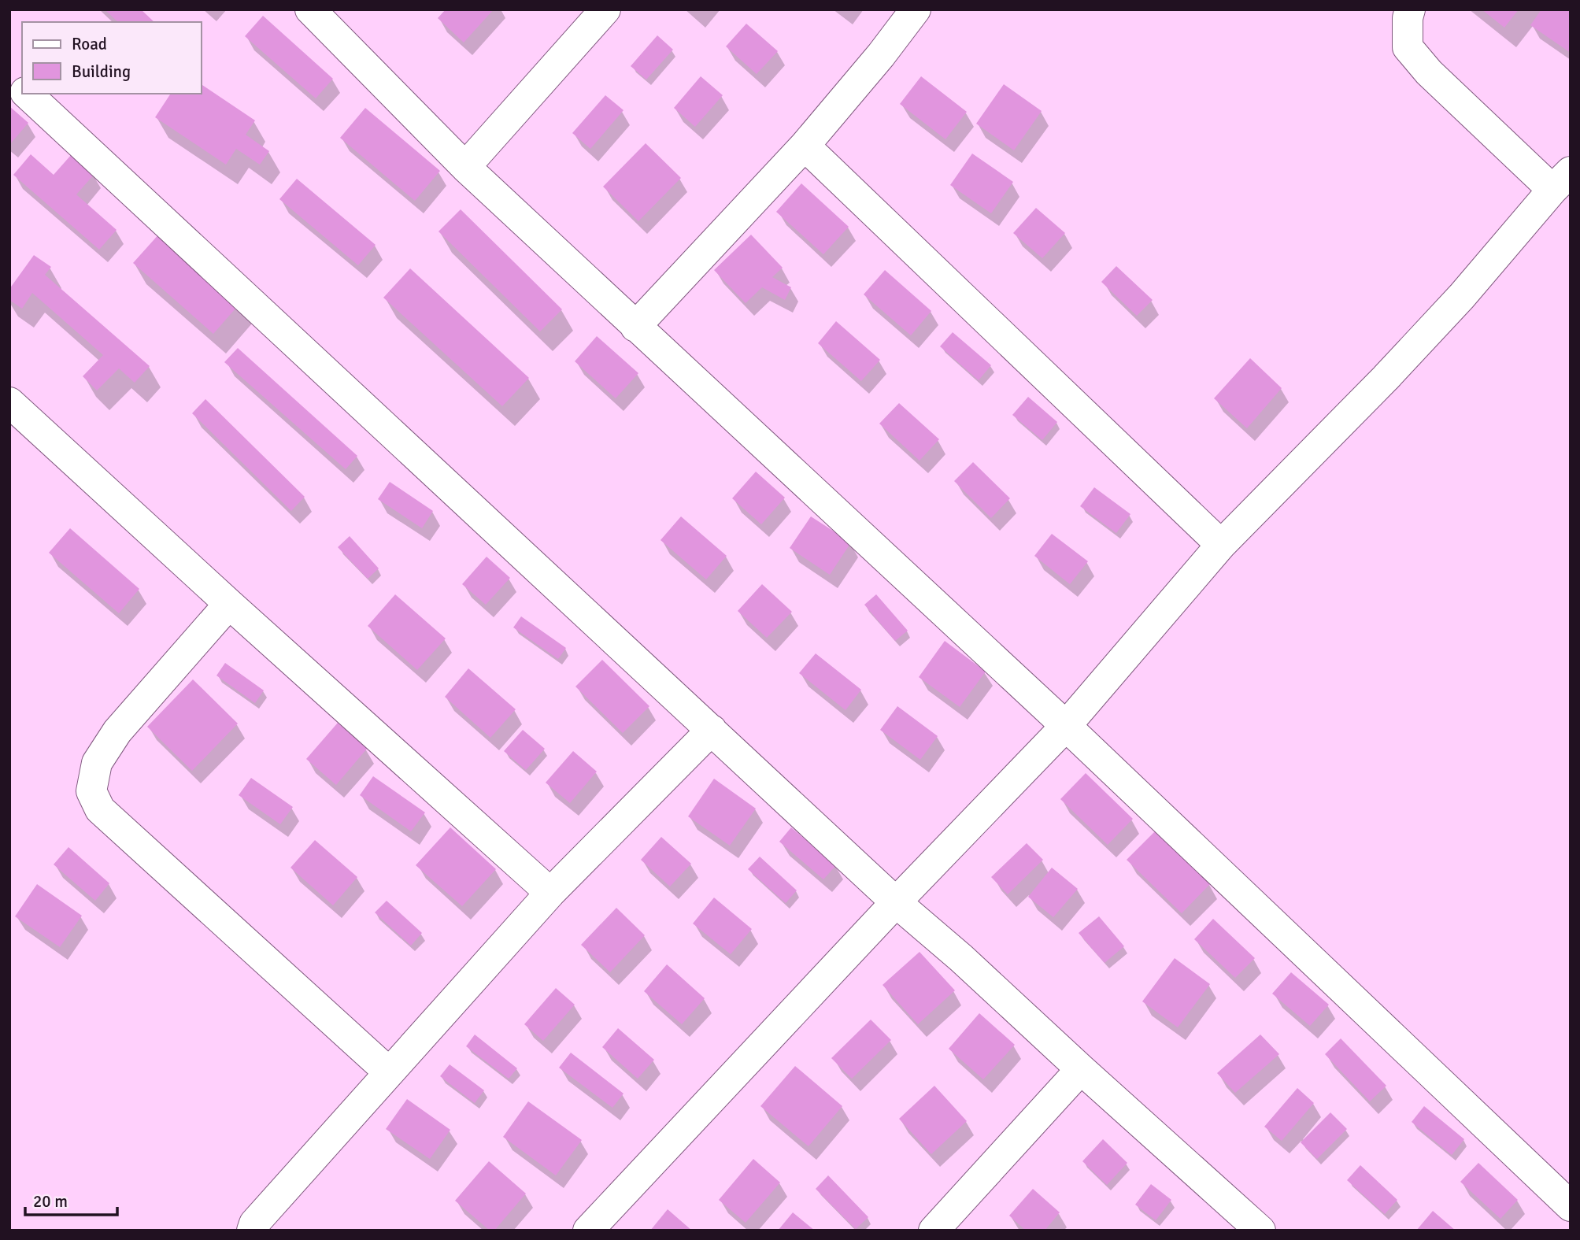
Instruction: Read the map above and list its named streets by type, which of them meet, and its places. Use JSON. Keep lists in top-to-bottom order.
{
  "legend": ["Road", "Building"],
  "scale_bar": "20 m"
}
